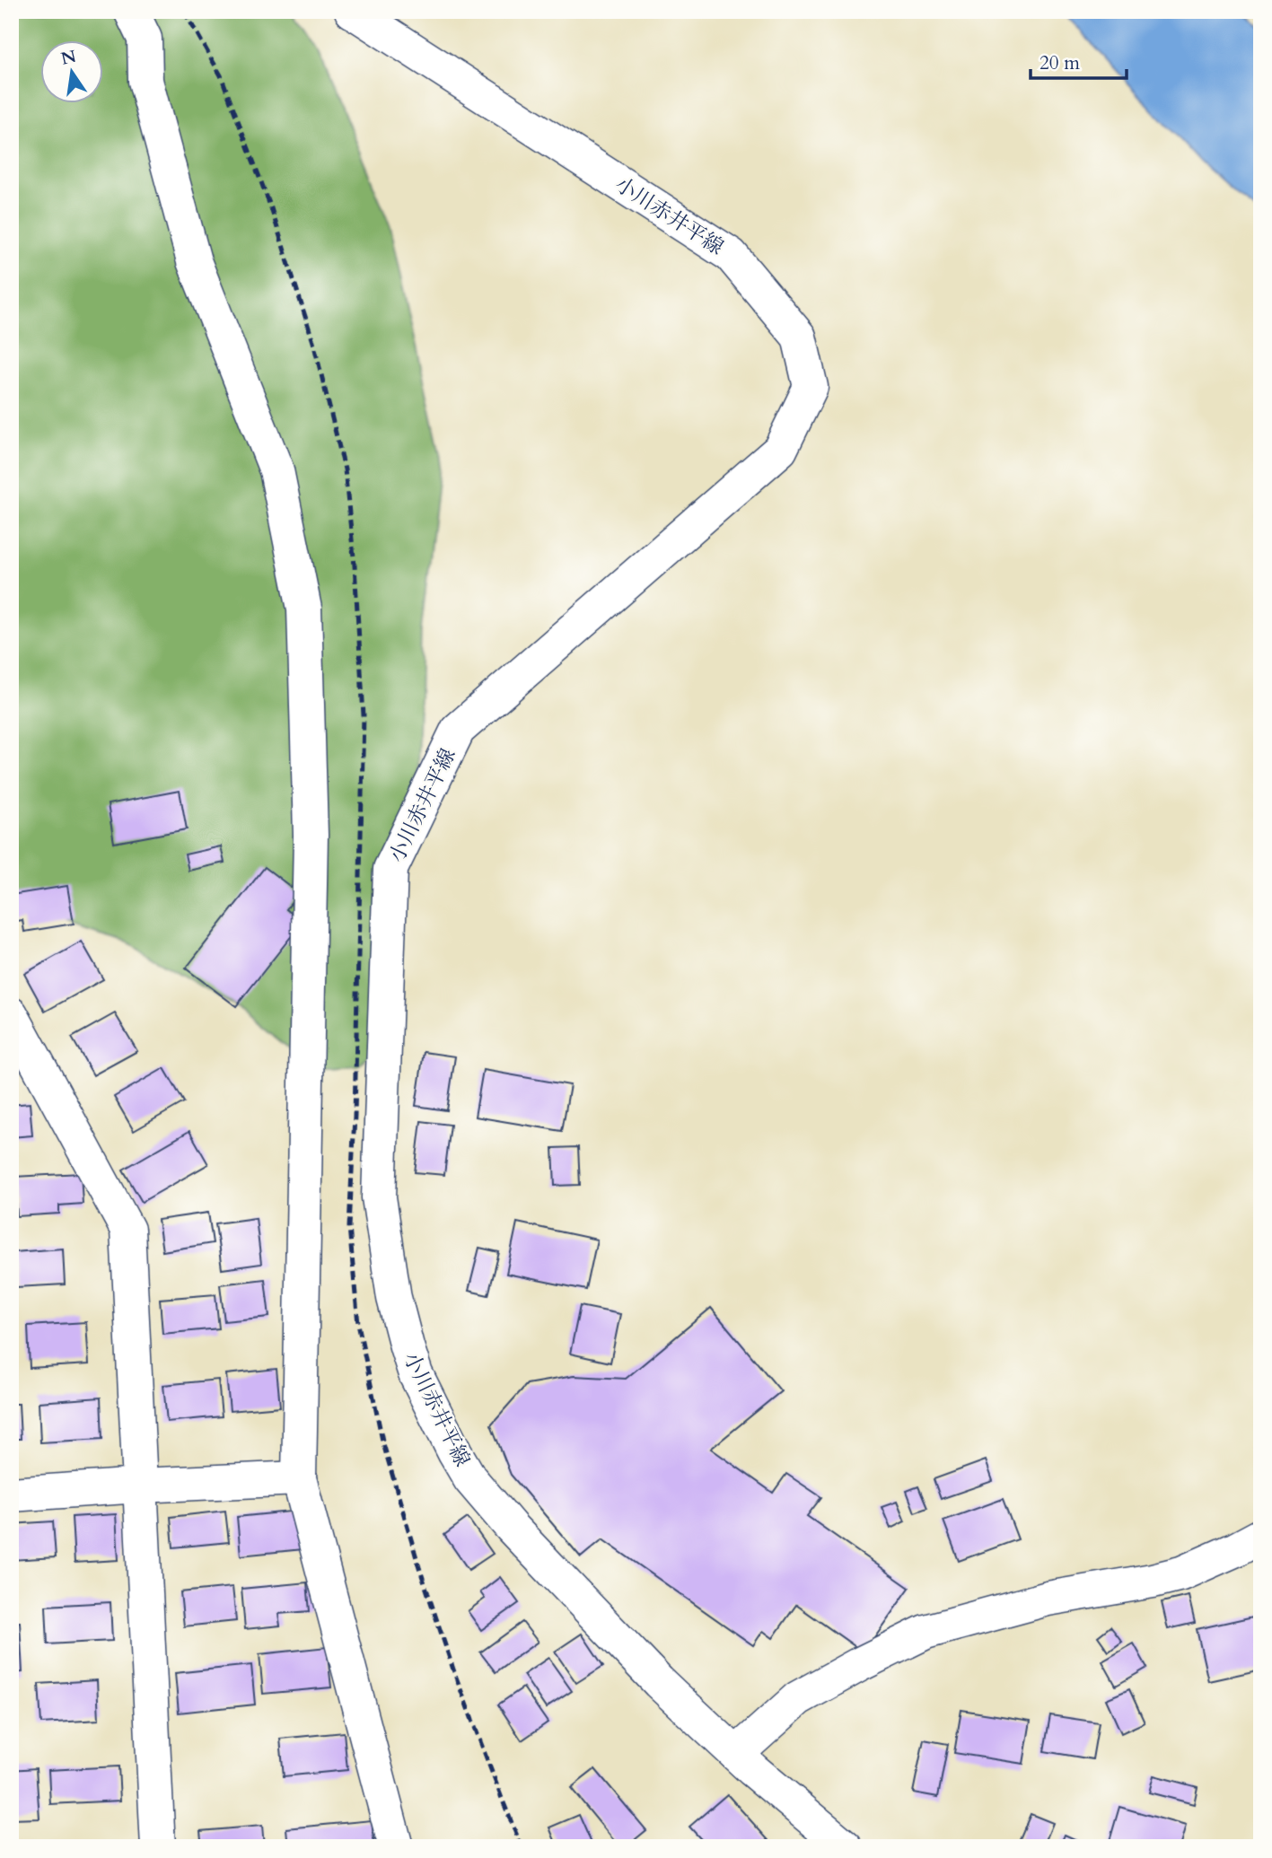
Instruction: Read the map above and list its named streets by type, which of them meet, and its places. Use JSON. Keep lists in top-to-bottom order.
{
  "streets": {
    "street": ["小川赤井平線"]
  },
  "scale_bar": "20 m",
  "north": "top"
}
